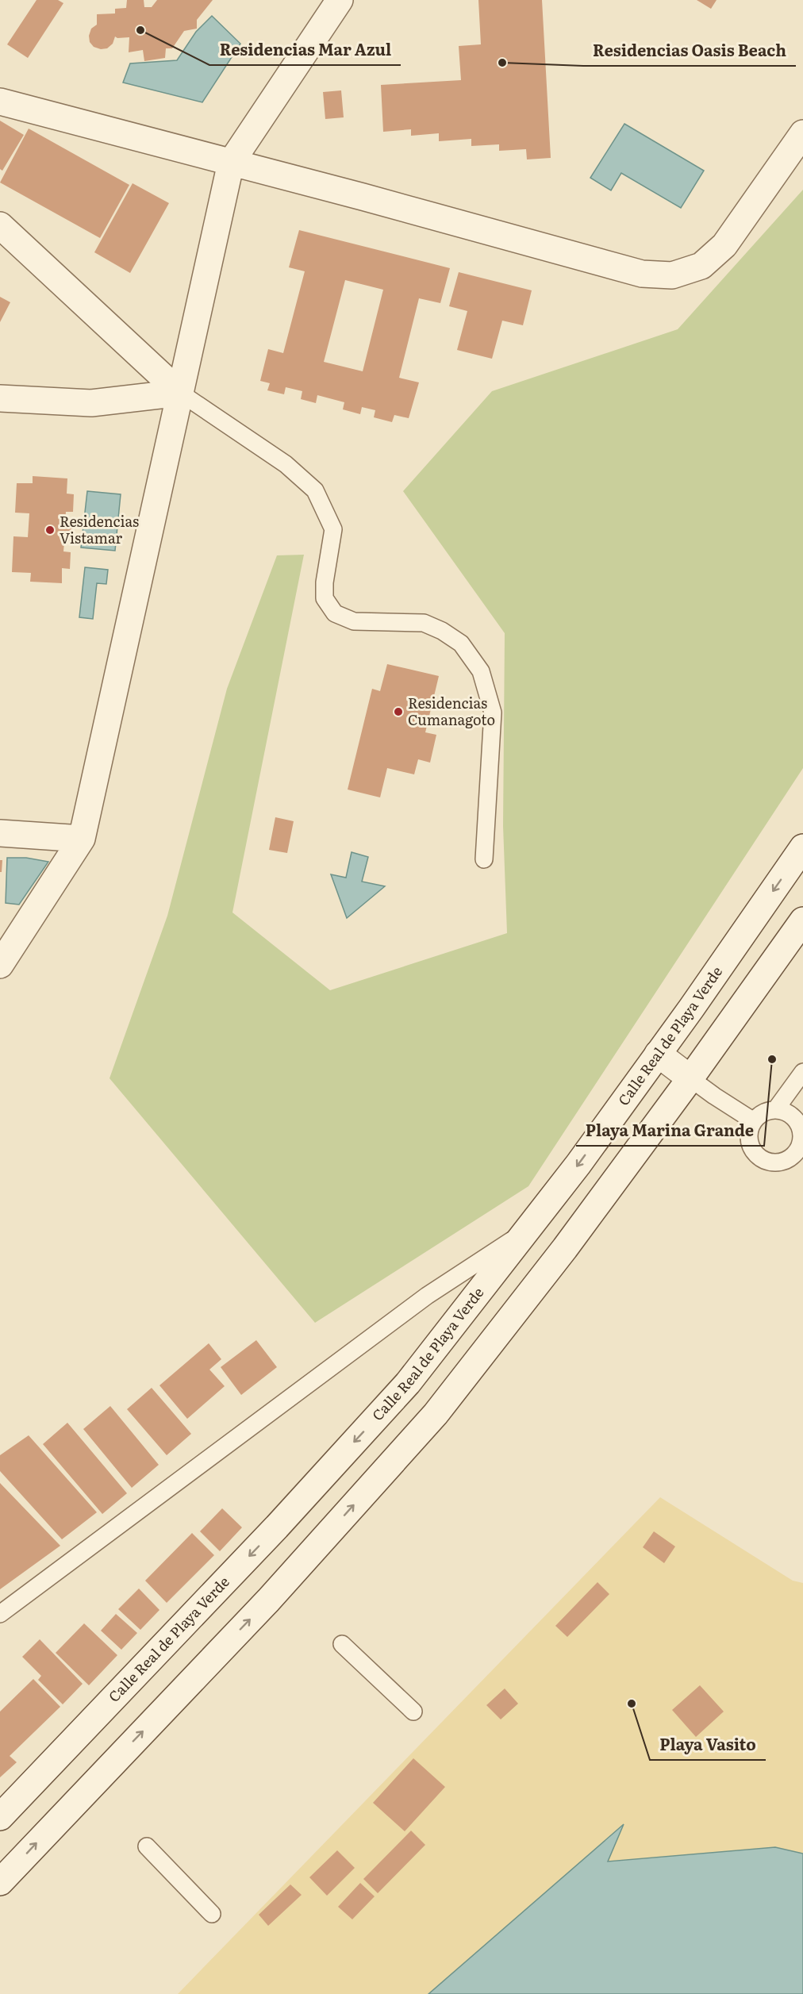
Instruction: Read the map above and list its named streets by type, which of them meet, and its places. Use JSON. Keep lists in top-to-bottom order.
{
  "streets": {
    "street": ["Calle Real de Playa Verde"]
  },
  "places": [
    "Residencias Mar Azul",
    "Residencias Oasis Beach",
    "Residencias Vistamar",
    "Residencias Cumanagoto",
    "Playa Marina Grande",
    "Playa Vasito"
  ]
}
